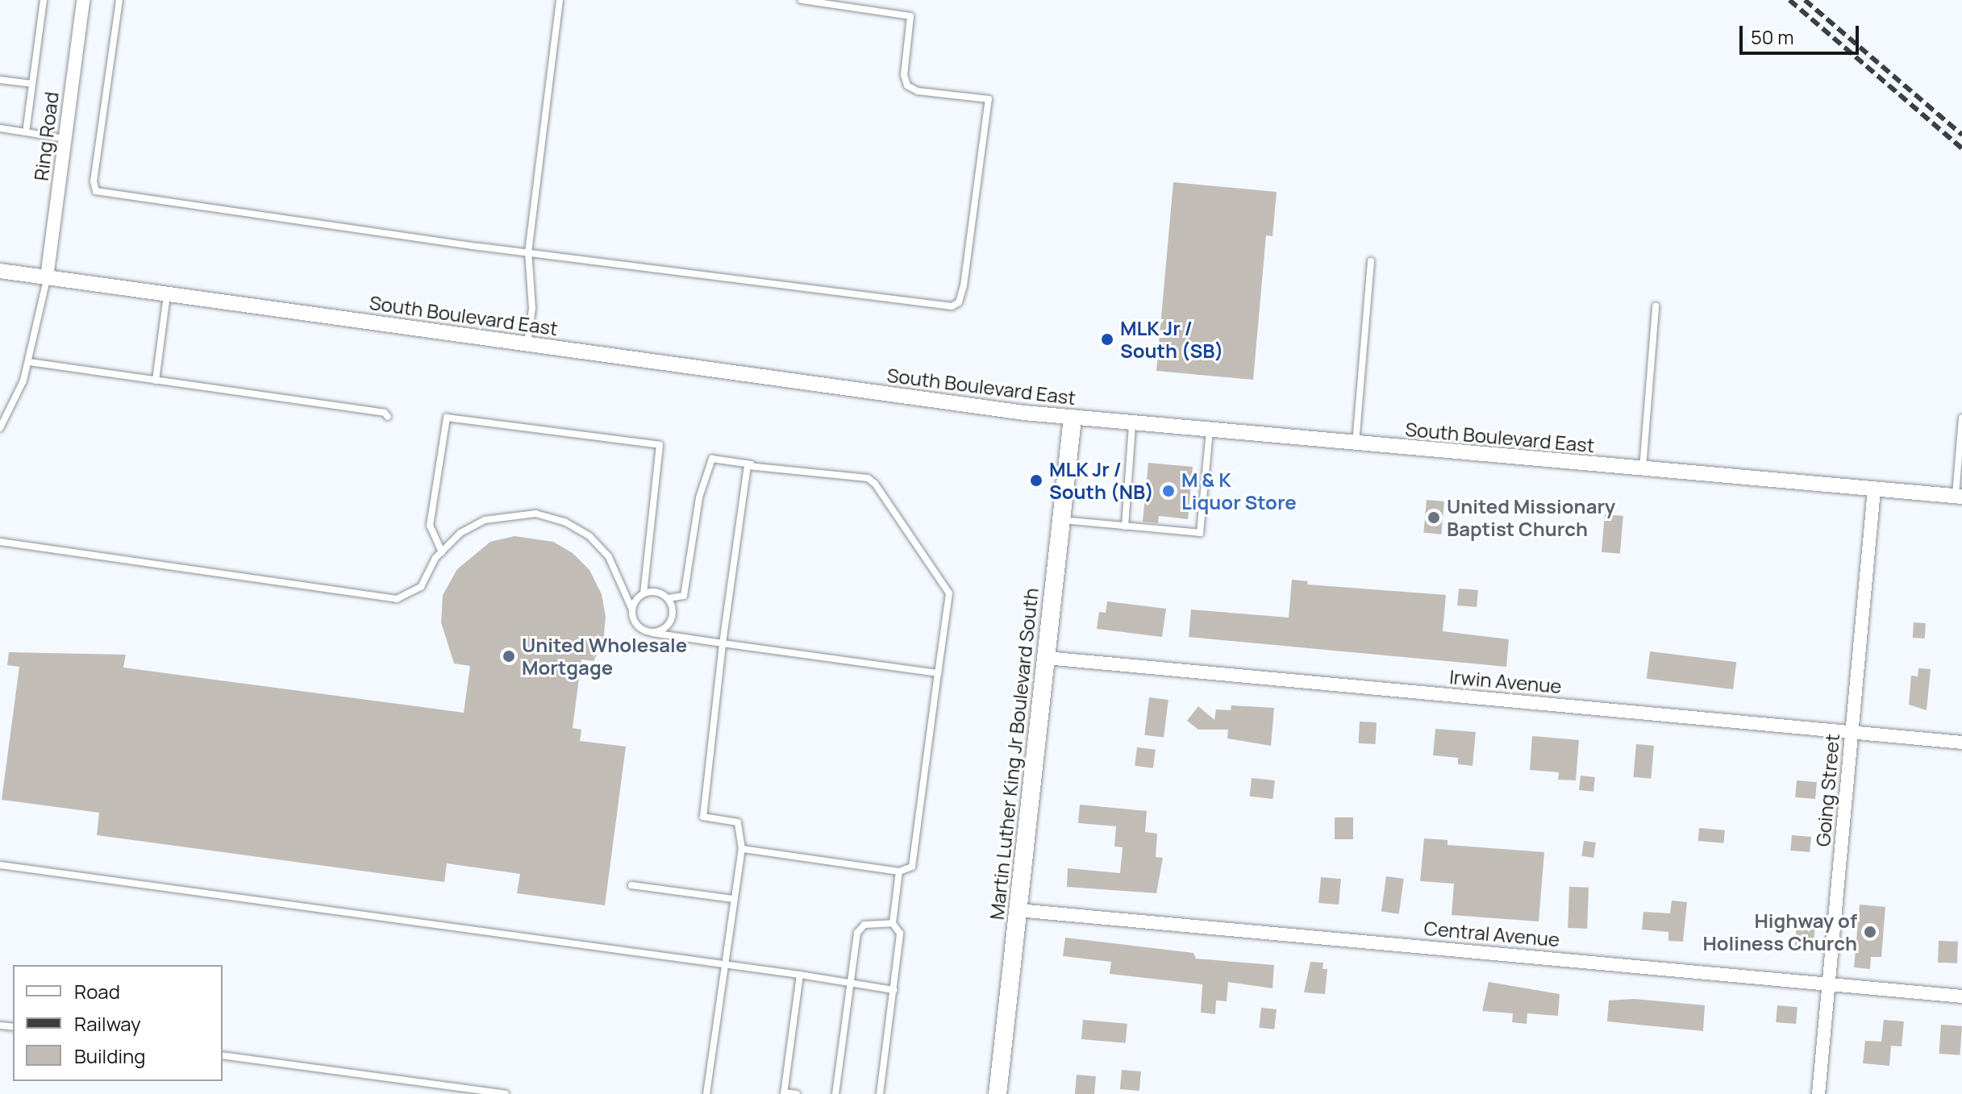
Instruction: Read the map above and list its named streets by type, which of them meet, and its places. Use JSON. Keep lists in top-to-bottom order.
{
  "streets": {
    "main road": ["Martin Luther King Jr Boulevard South"],
    "street": [
      "Ring Road",
      "South Boulevard East",
      "Irwin Avenue",
      "Going Street",
      "Central Avenue"
    ]
  },
  "crossings": [
    ["Ring Road", "South Boulevard East"],
    ["South Boulevard East", "Martin Luther King Jr Boulevard South"],
    ["South Boulevard East", "Going Street"],
    ["Irwin Avenue", "Martin Luther King Jr Boulevard South"],
    ["Irwin Avenue", "Going Street"],
    ["Martin Luther King Jr Boulevard South", "Central Avenue"],
    ["Going Street", "Central Avenue"]
  ],
  "places": [
    "MLK Jr / South (SB)",
    "MLK Jr / South (NB)",
    "M & K Liquor Store",
    "United Missionary Baptist Church",
    "United Wholesale Mortgage",
    "Highway of Holiness Church"
  ],
  "legend": ["Road", "Railway", "Building"],
  "scale_bar": "50 m"
}
